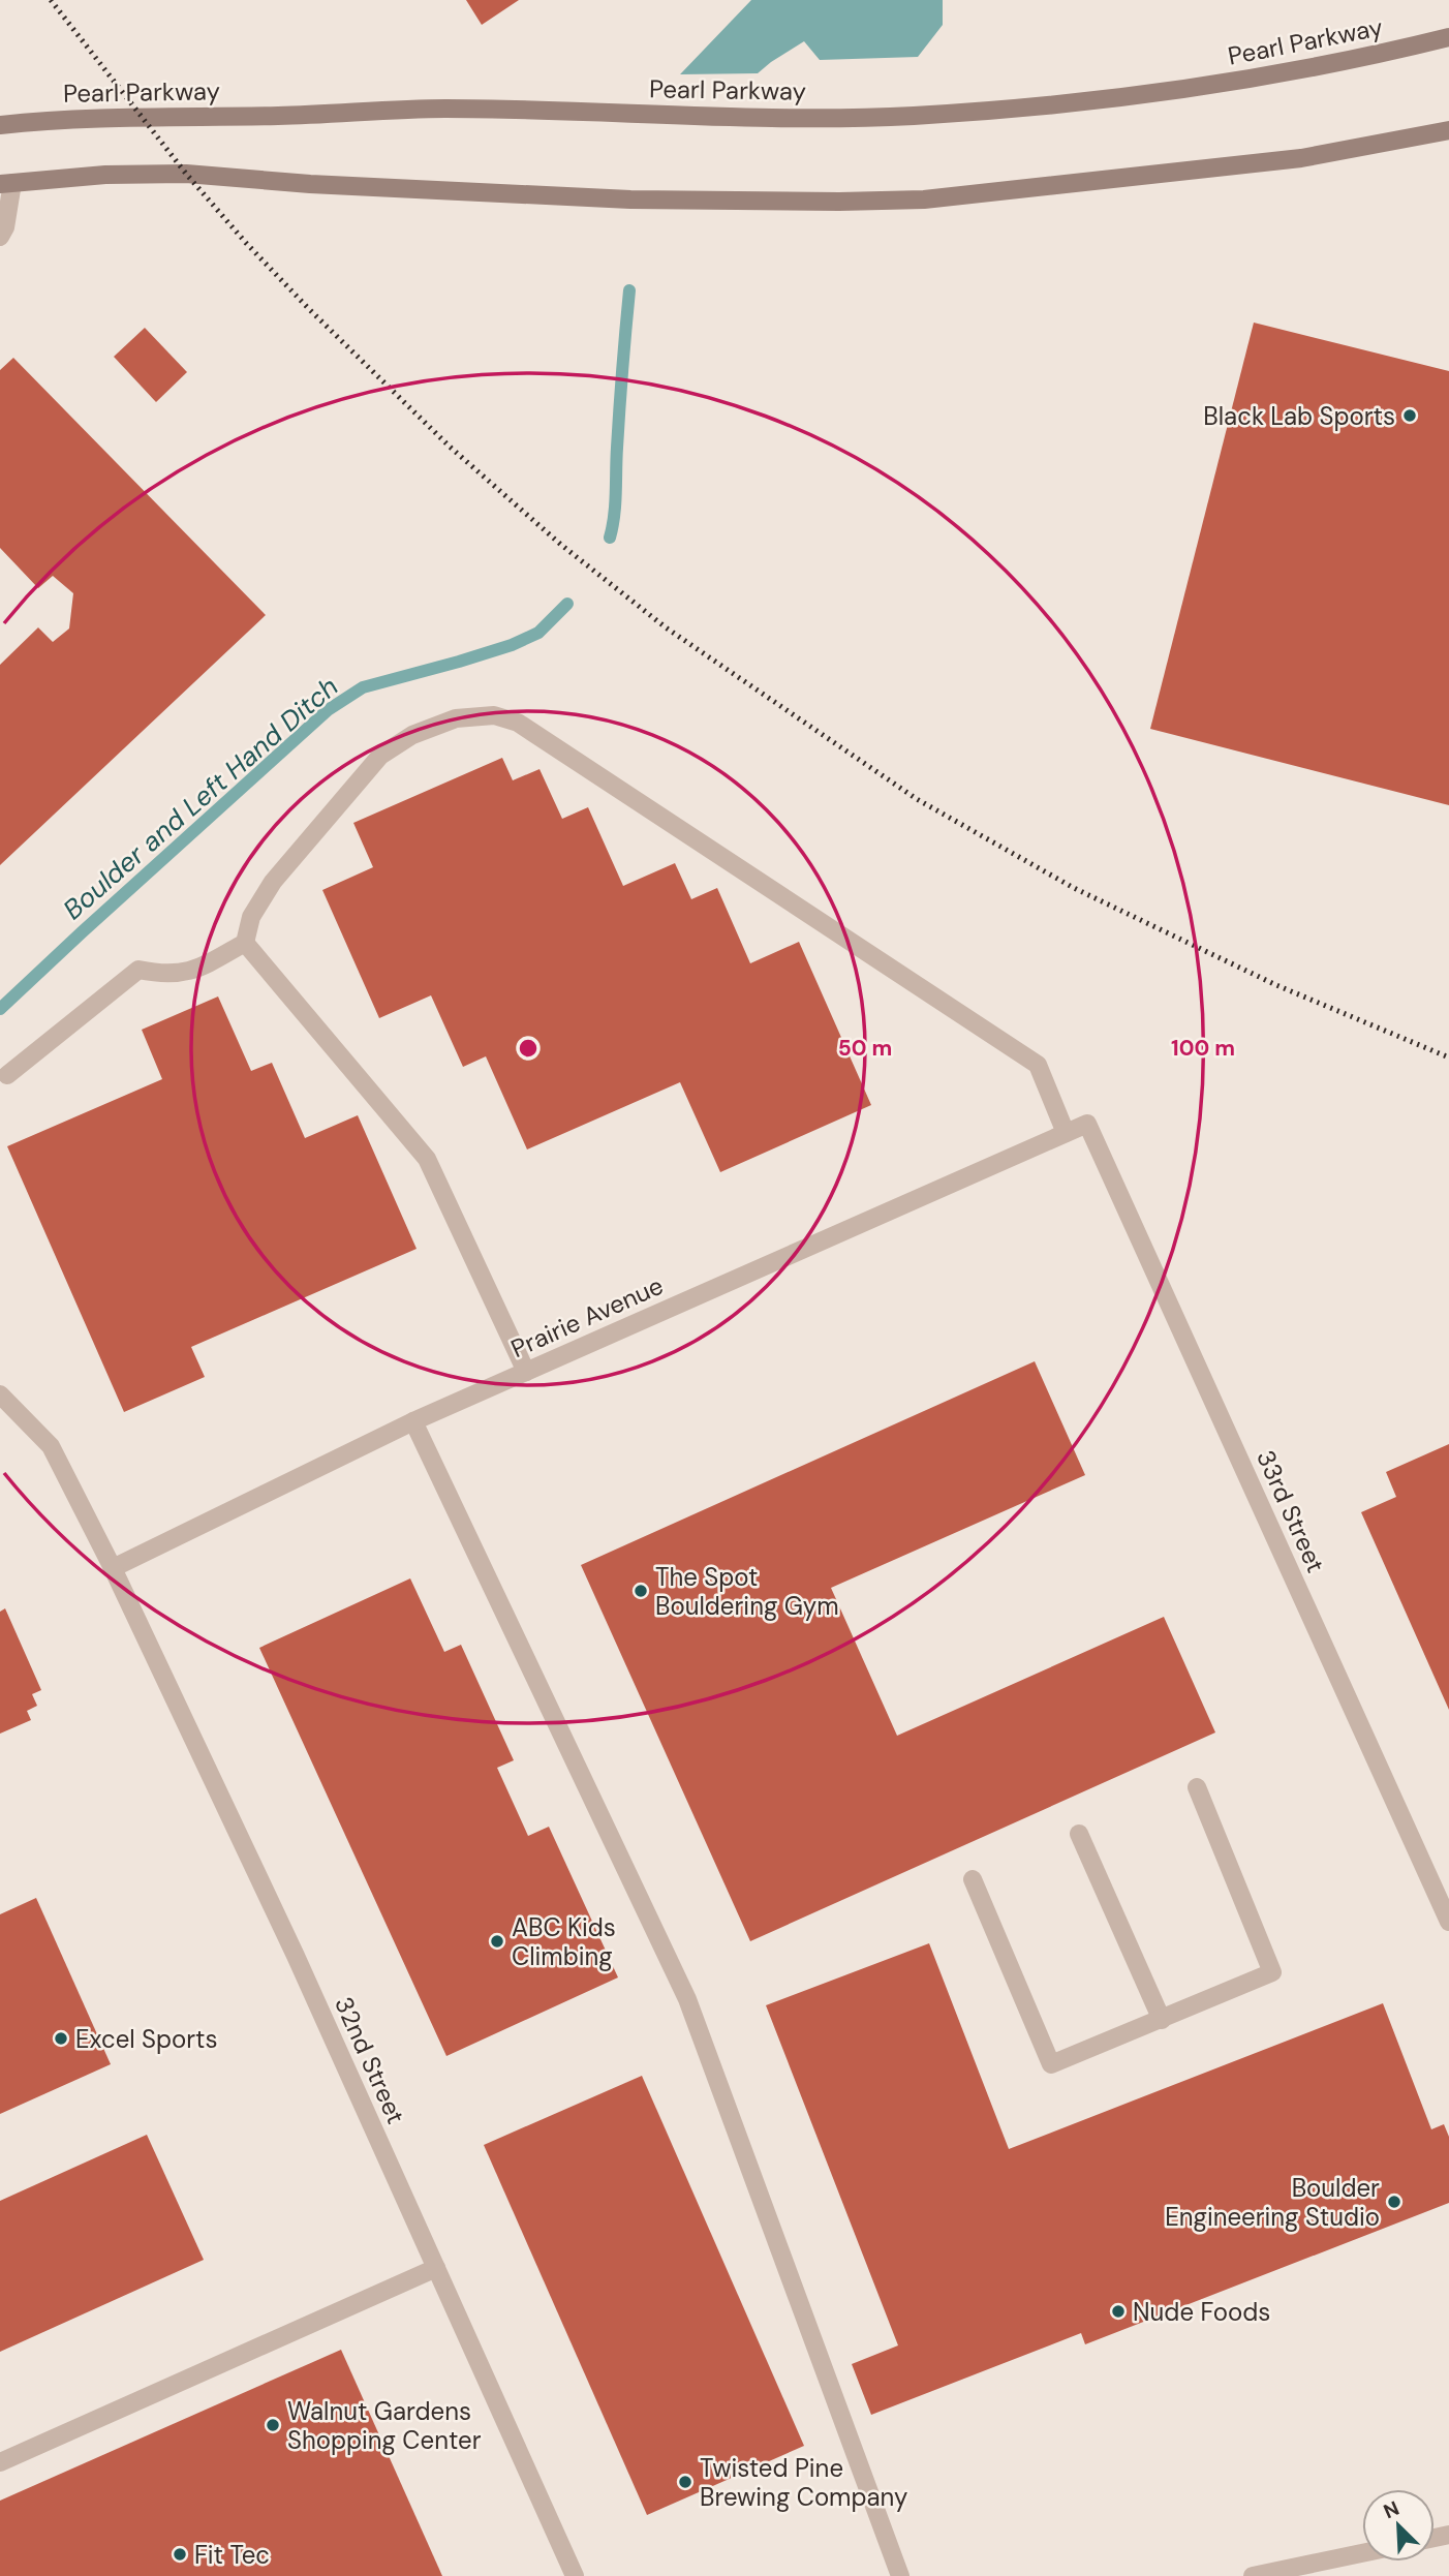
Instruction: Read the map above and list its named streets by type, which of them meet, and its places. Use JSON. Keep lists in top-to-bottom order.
{
  "streets": {
    "main road": ["Pearl Parkway"],
    "street": ["Prairie Avenue", "33rd Street", "32nd Street"]
  },
  "crossings": [
    ["Prairie Avenue", "33rd Street"],
    ["Prairie Avenue", "32nd Street"]
  ],
  "water": ["Boulder and Left Hand Ditch"],
  "places": [
    "Black Lab Sports",
    "The Spot Bouldering Gym",
    "ABC Kids Climbing",
    "Excel Sports",
    "Boulder Engineering Studio",
    "Nude Foods",
    "Walnut Gardens Shopping Center",
    "Twisted Pine Brewing Company",
    "Fit Tec"
  ],
  "north": "top left",
  "rings": ["50 m", "100 m"]
}
